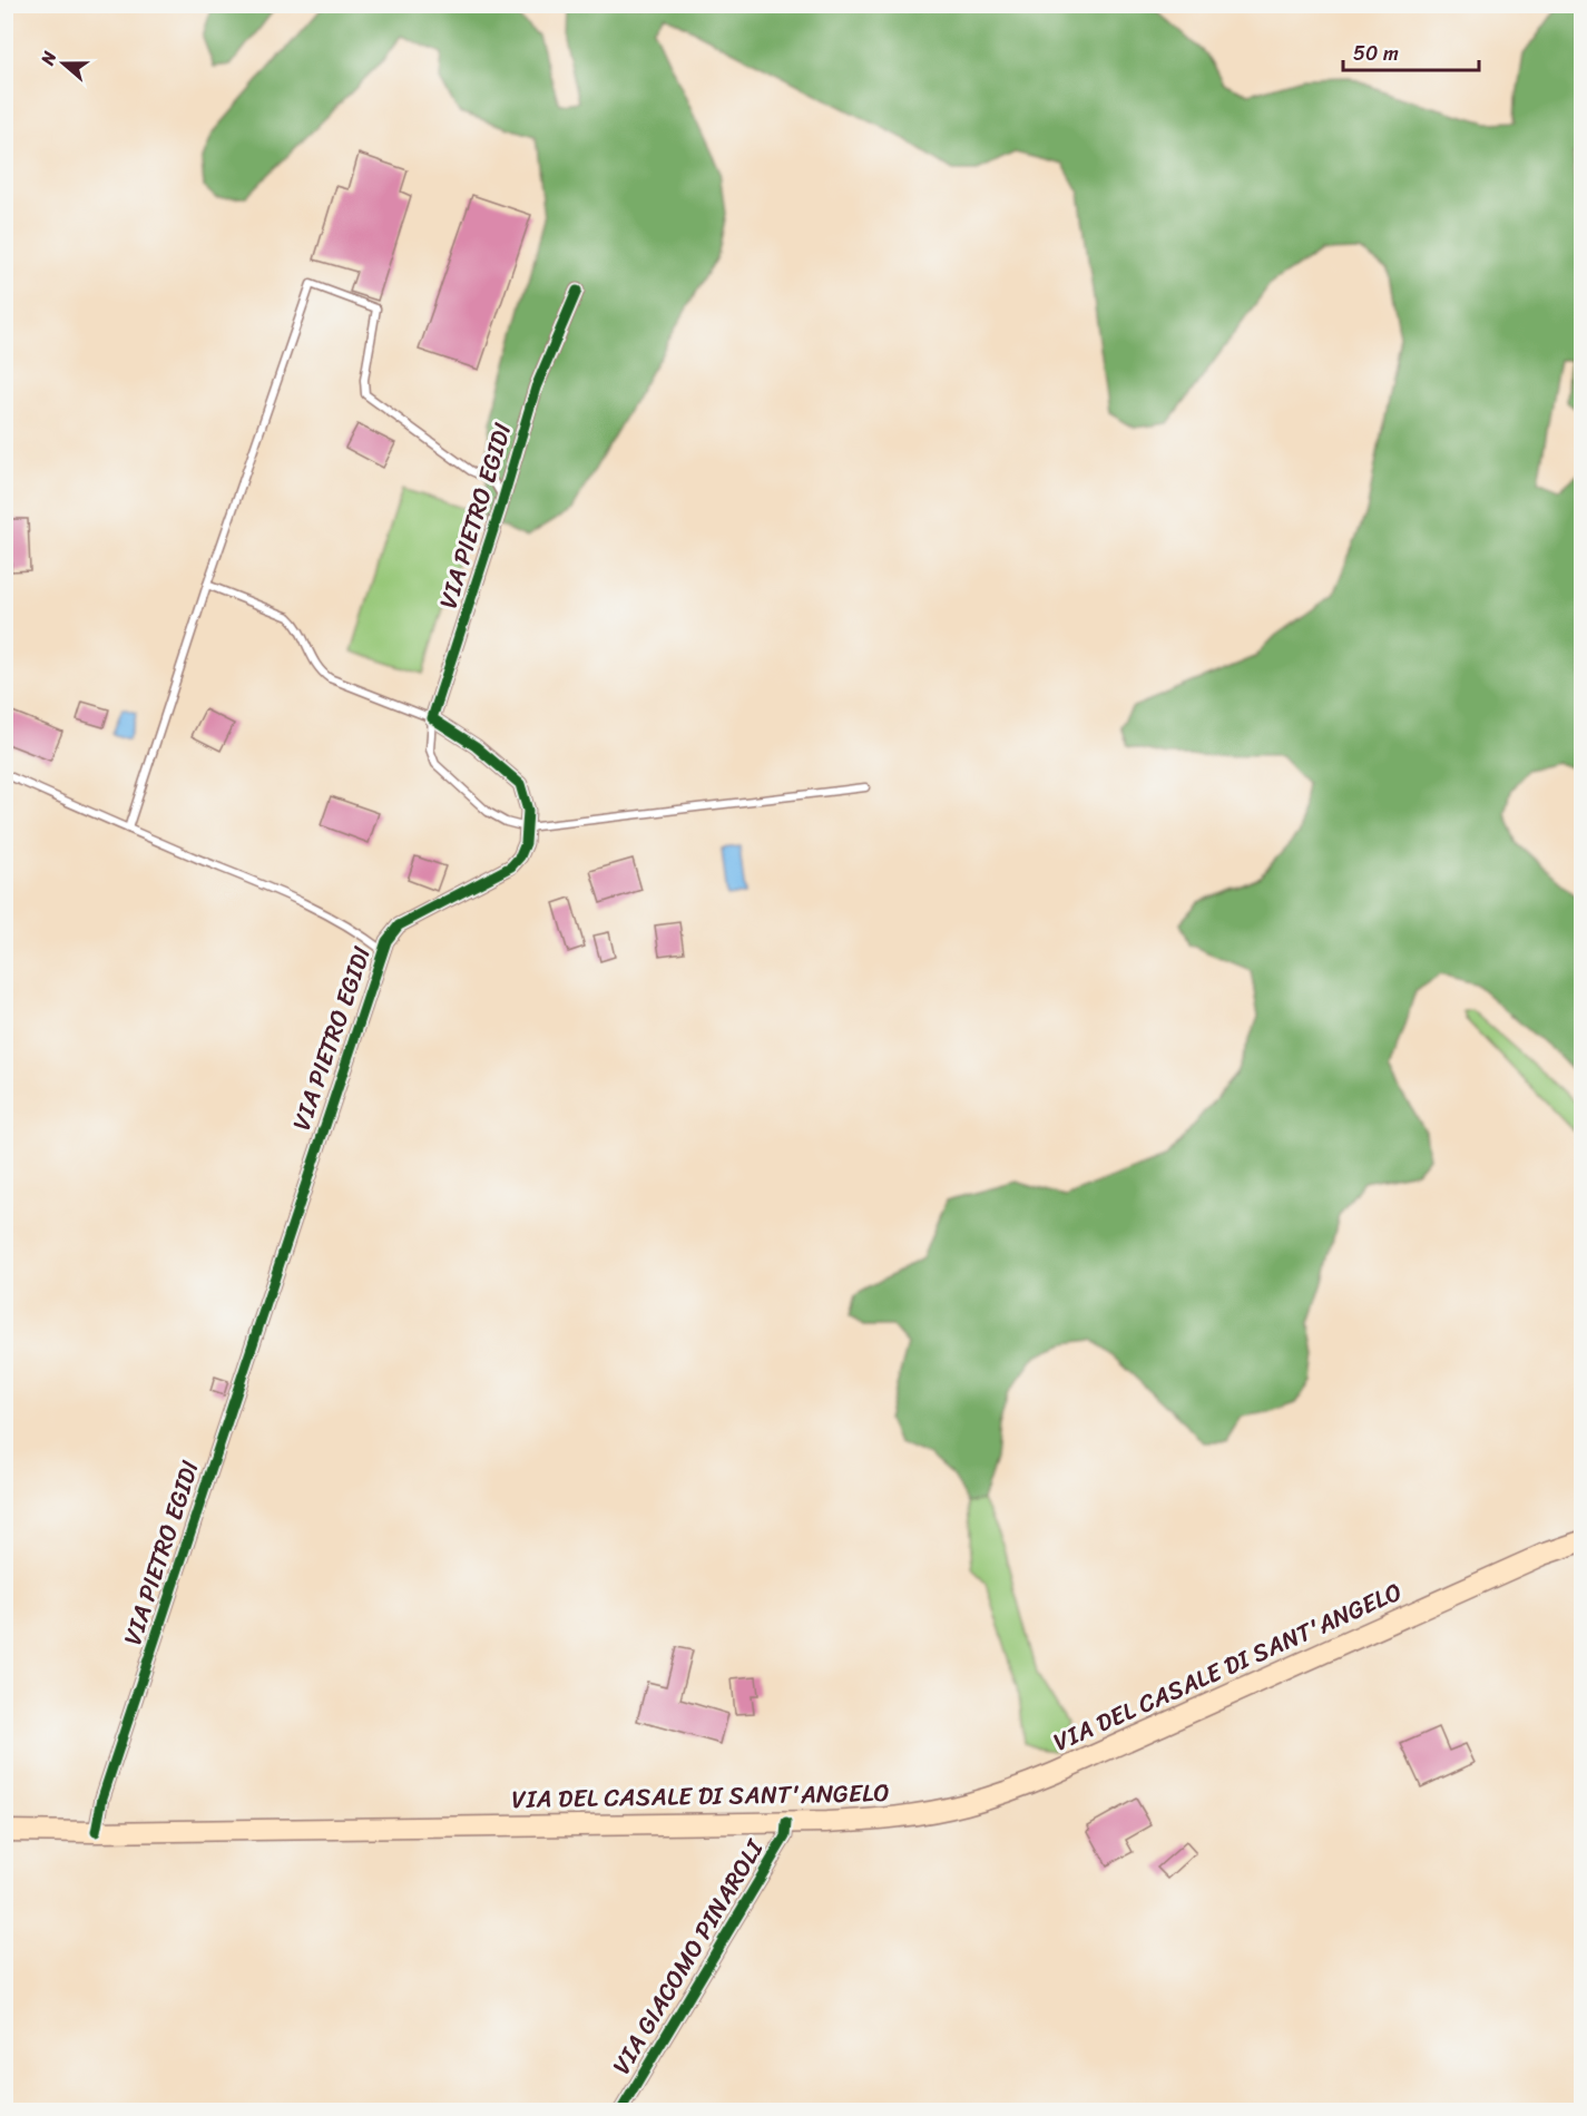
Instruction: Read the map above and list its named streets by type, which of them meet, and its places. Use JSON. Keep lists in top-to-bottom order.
{
  "streets": {
    "main road": ["VIA DEL CASALE DI SANT'ANGELO"],
    "street": ["VIA PIETRO EGIDI", "VIA GIACOMO PINAROLI"]
  },
  "crossings": [
    ["VIA PIETRO EGIDI", "VIA DEL CASALE DI SANT'ANGELO"],
    ["VIA DEL CASALE DI SANT'ANGELO", "VIA GIACOMO PINAROLI"]
  ],
  "scale_bar": "50 m",
  "north": "left"
}
